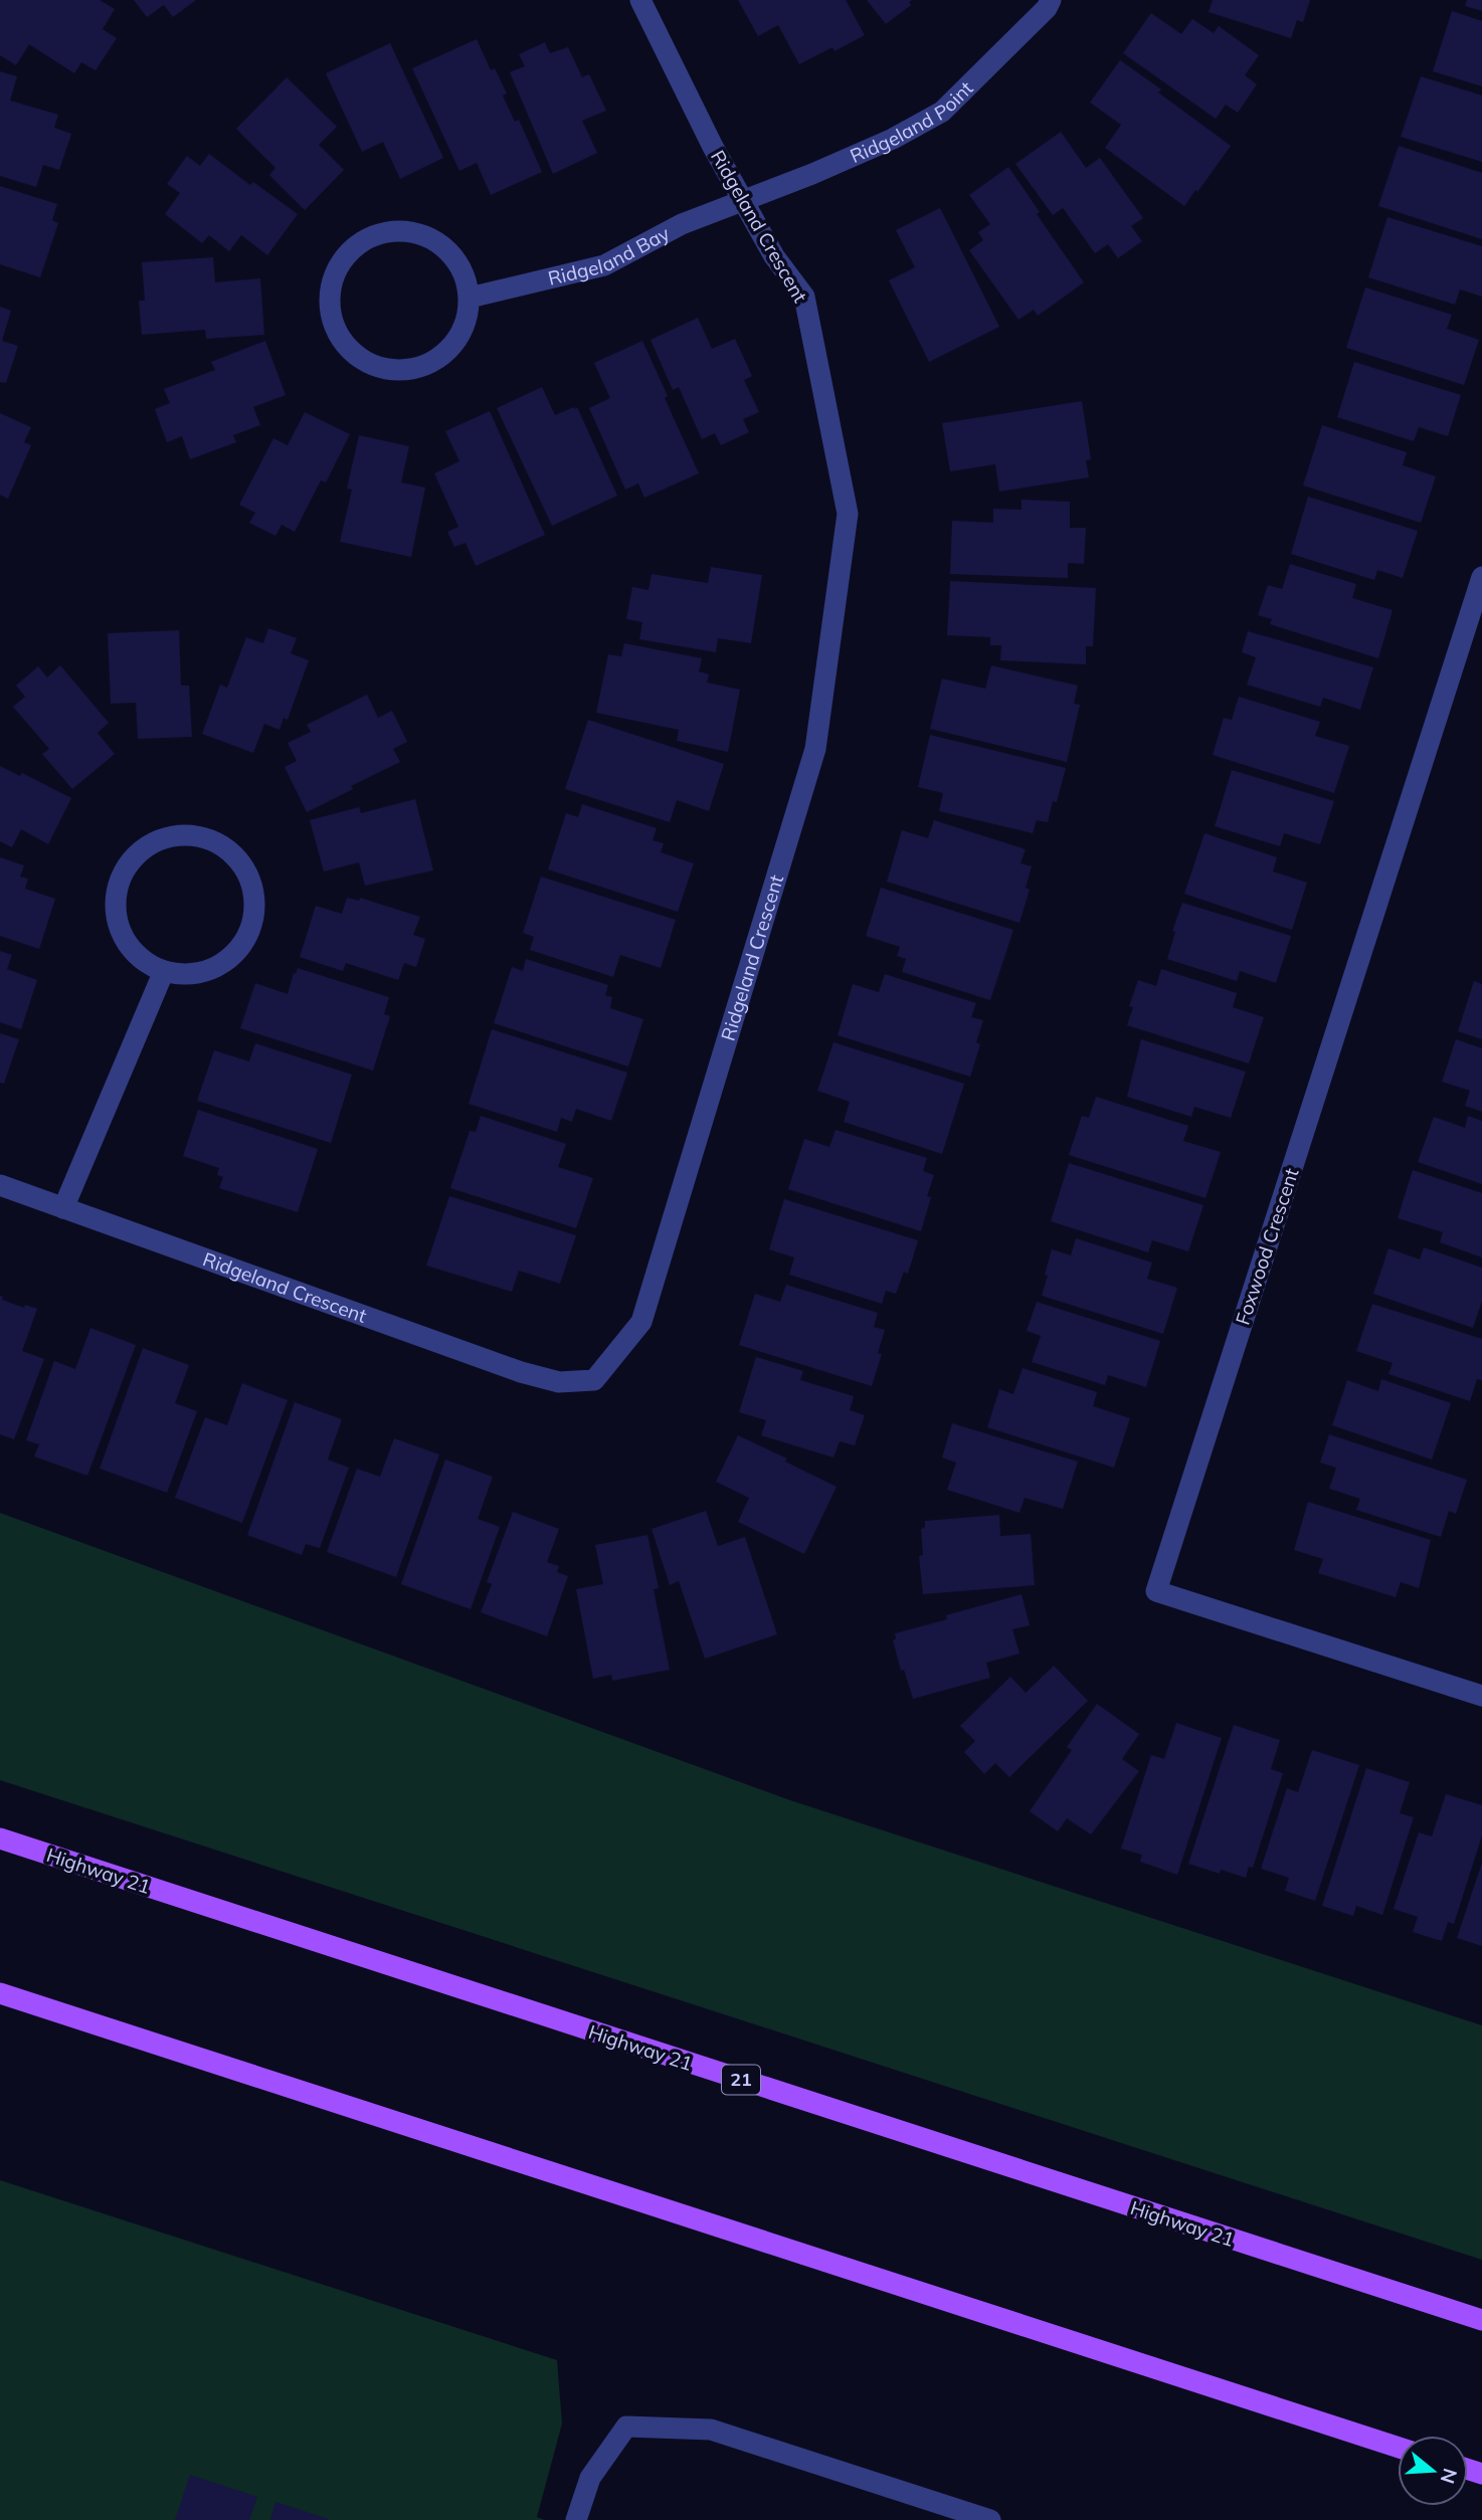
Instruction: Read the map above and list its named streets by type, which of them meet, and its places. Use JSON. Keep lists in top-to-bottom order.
{
  "streets": {
    "main road": ["Highway 21", "21"],
    "street": [
      "Ridgeland Point",
      "Ridgeland Crescent",
      "Ridgeland Bay",
      "Foxwood Crescent"
    ]
  },
  "crossings": [
    ["Ridgeland Point", "Ridgeland Crescent"],
    ["Ridgeland Point", "Ridgeland Bay"],
    ["Ridgeland Crescent", "Ridgeland Bay"]
  ],
  "north": "right"
}
